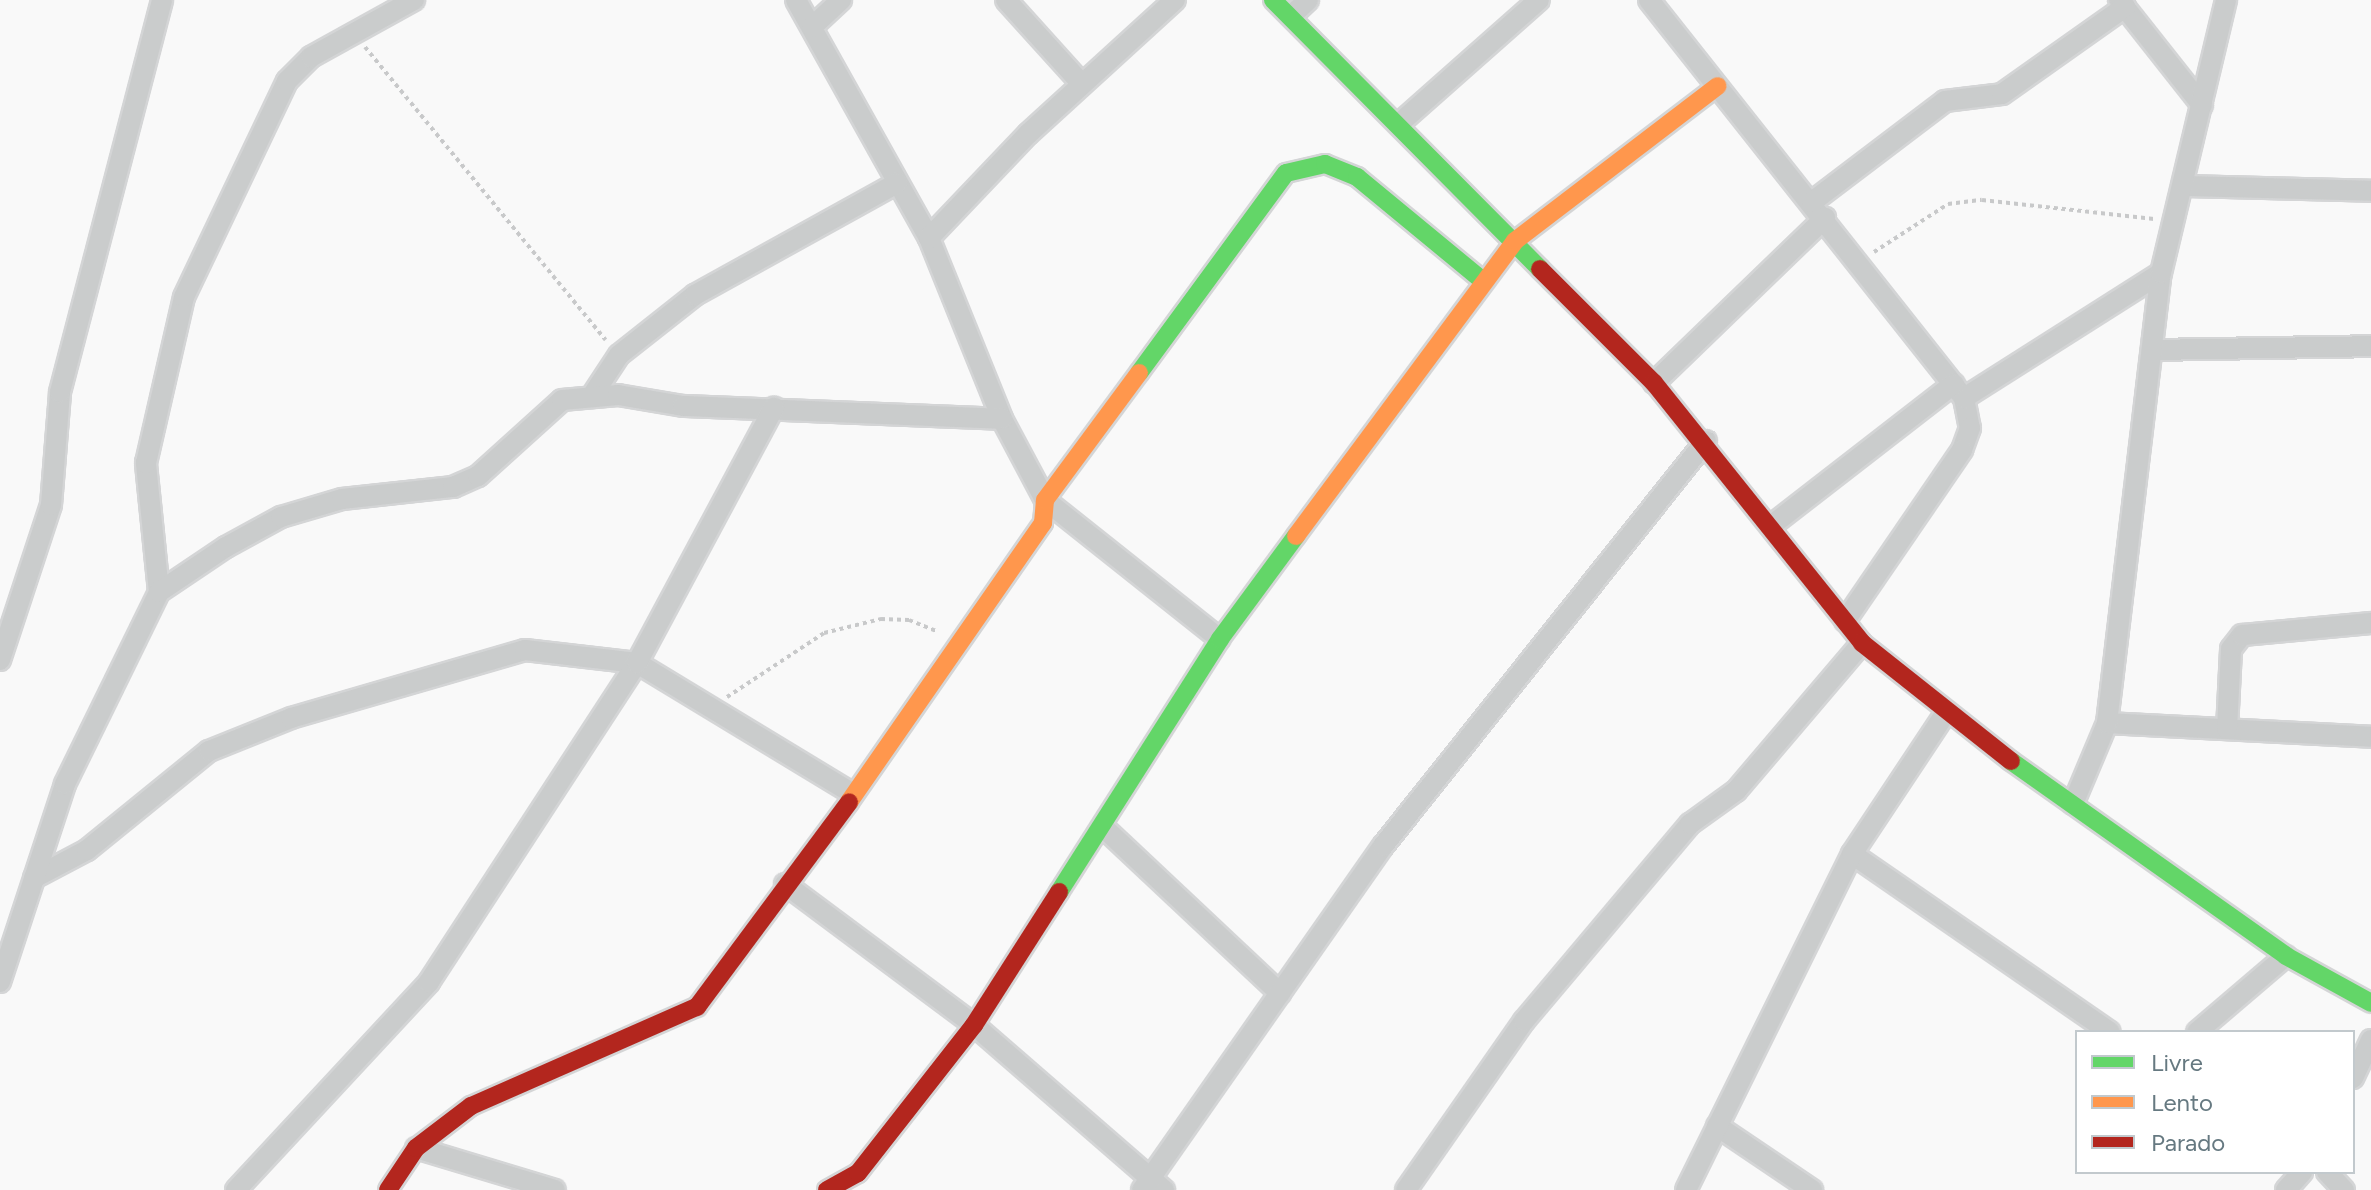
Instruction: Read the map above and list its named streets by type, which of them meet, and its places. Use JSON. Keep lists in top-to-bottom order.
{
  "legend": ["Livre", "Lento", "Parado"]
}
